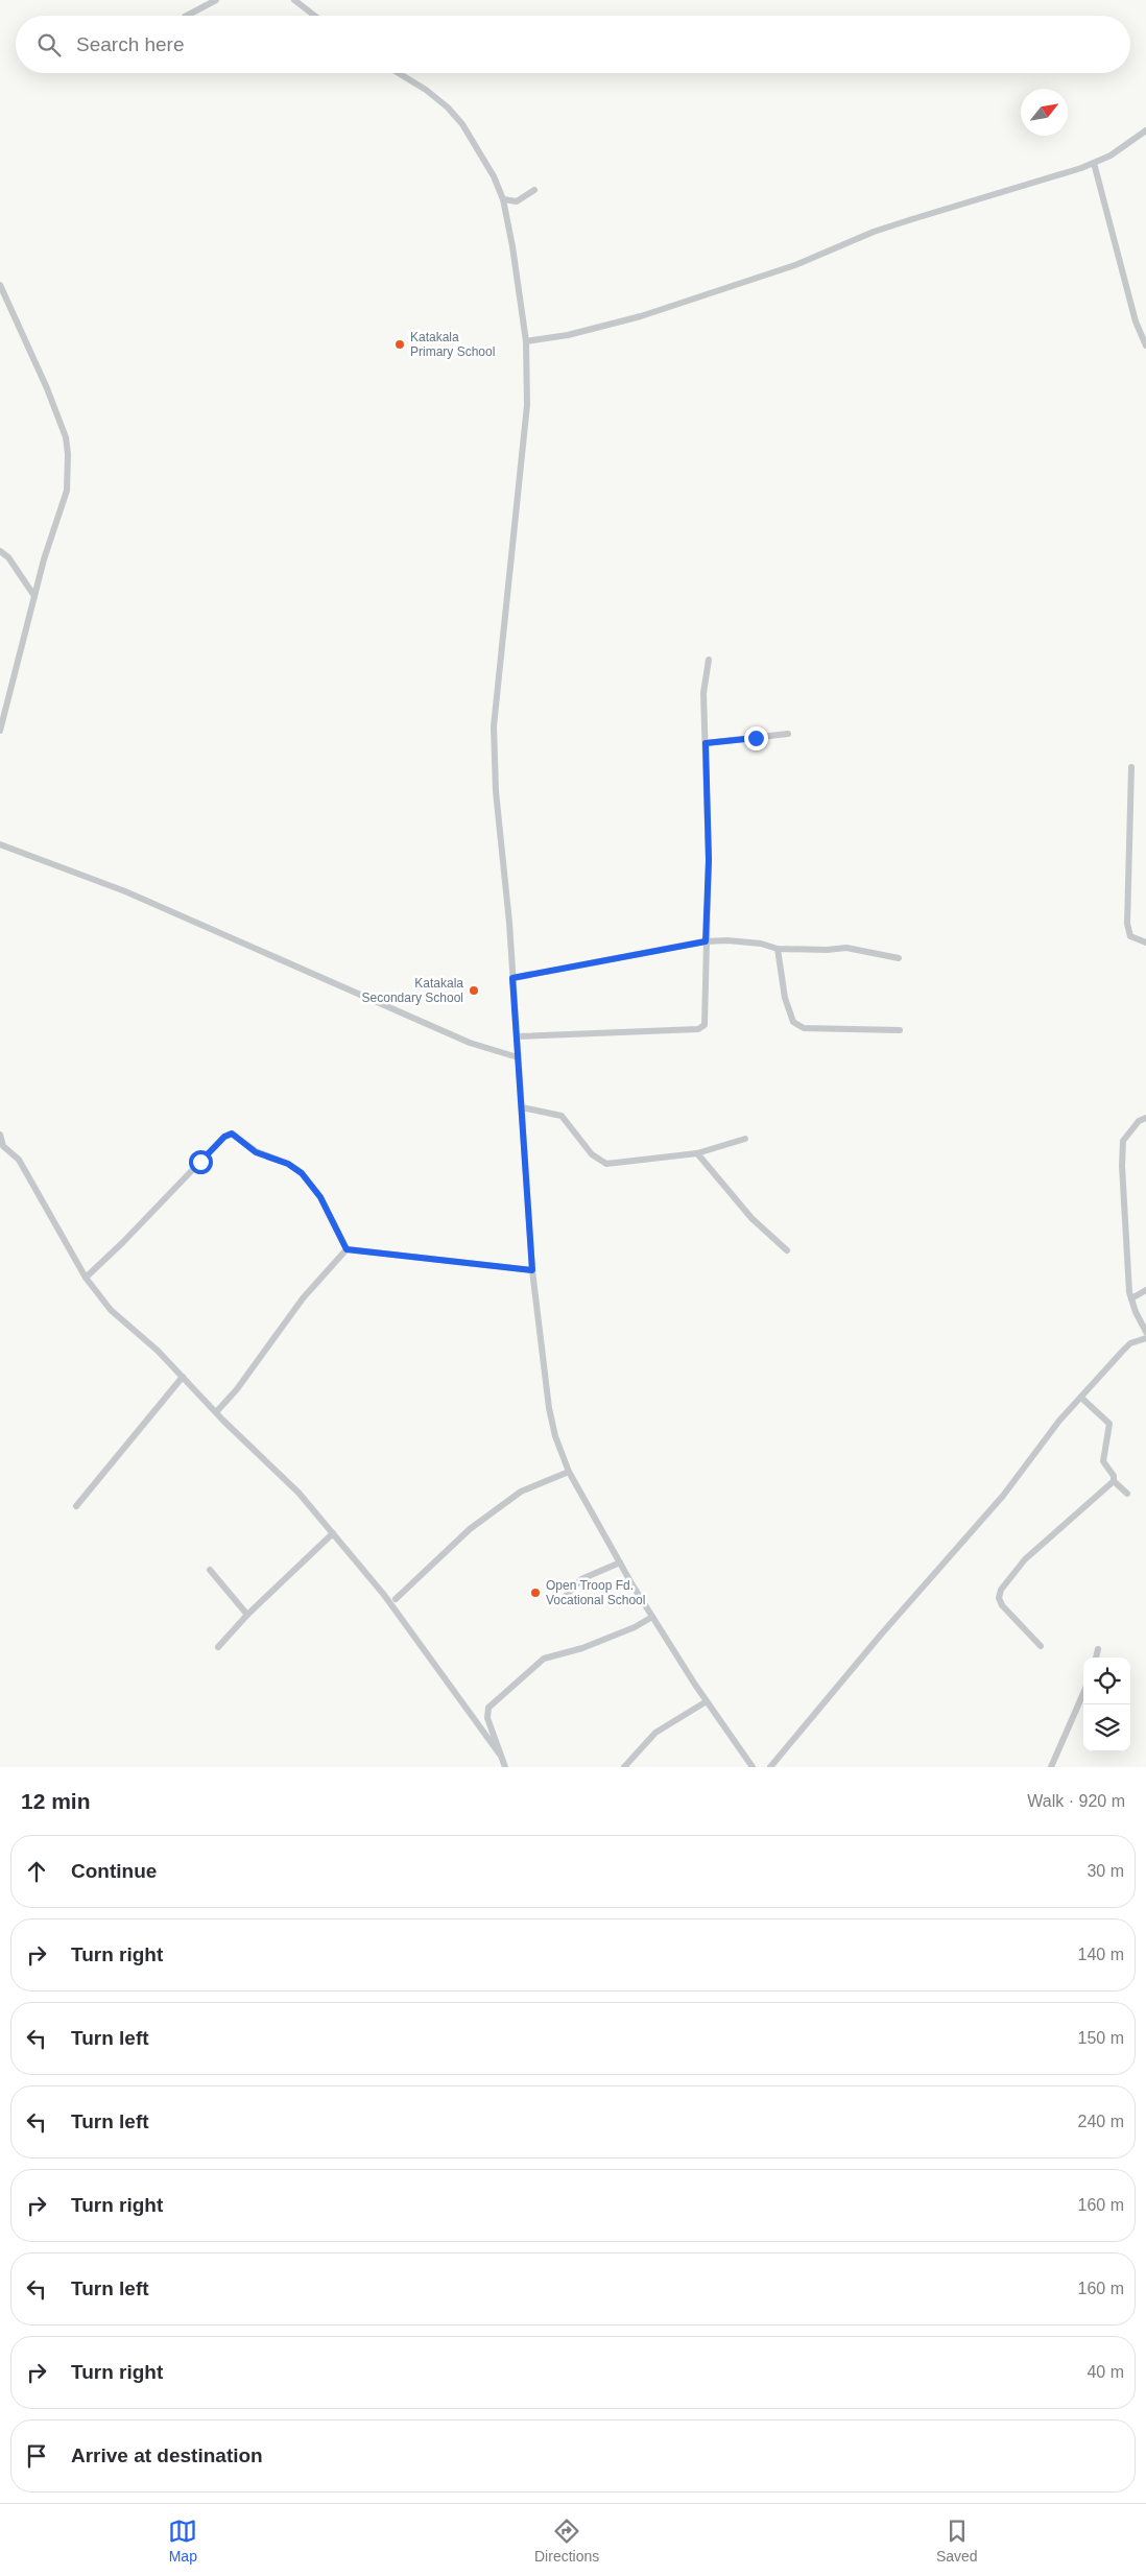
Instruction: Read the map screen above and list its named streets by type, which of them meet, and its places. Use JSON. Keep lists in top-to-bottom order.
{
  "places": ["Katakala Primary School", "Katakala Secondary School", "Open Troop Fd. Vocational School"],
  "north": "top right",
  "page": {
    "search": "Search here",
    "heading": ["12 min", "Walk · 920 m"],
    "list": [
      ["Continue", "30 m"],
      ["Turn right", "140 m"],
      ["Turn left", "150 m"],
      ["Turn left", "240 m"],
      ["Turn right", "160 m"],
      ["Turn left", "160 m"],
      ["Turn right", "40 m"],
      "Arrive at destination"
    ],
    "nav": ["Map", "Directions", "Saved"]
  }
}
